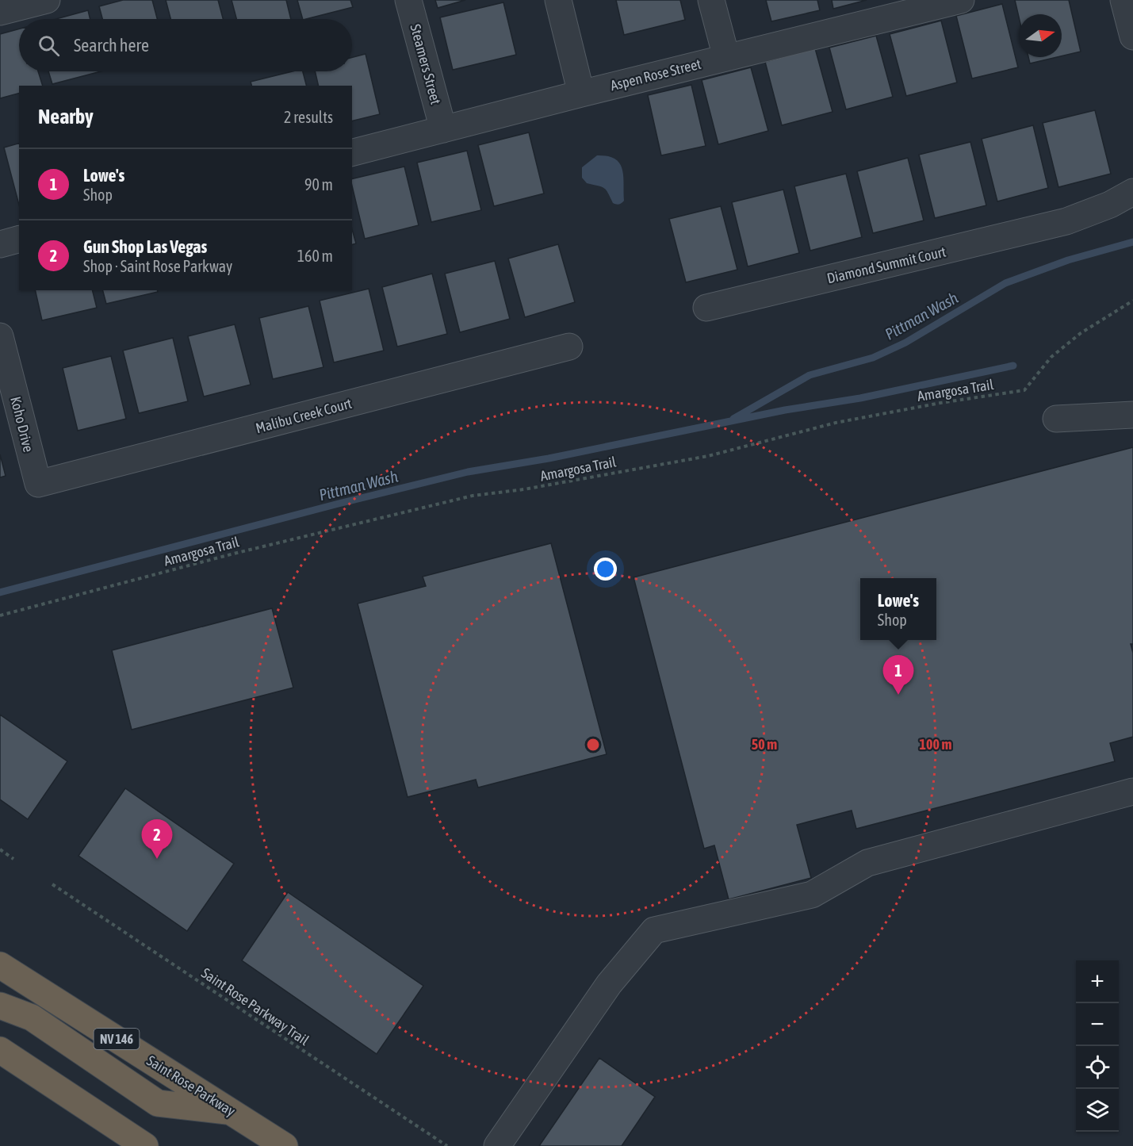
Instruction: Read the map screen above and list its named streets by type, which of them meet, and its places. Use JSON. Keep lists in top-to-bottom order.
{
  "streets": {
    "highway": ["NV 146", "Saint Rose Parkway"],
    "street": [
      "Steamers Street",
      "Aspen Rose Street",
      "Diamond Summit Court",
      "Malibu Creek Court",
      "Koho Drive"
    ],
    "path": ["Amargosa Trail", "Saint Rose Parkway Trail"]
  },
  "crossings": [
    ["Steamers Street", "Aspen Rose Street"],
    ["Malibu Creek Court", "Koho Drive"]
  ],
  "water": ["Pittman Wash"],
  "north": "right",
  "page": {
    "search": "Search here",
    "heading": ["Nearby", "2 results"],
    "list": [
      {
        "mark": "1",
        "name": "Lowe's",
        "note": "Shop",
        "value": "90 m"
      },
      {
        "mark": "2",
        "name": "Gun Shop Las Vegas",
        "note": "Shop · Saint Rose Parkway",
        "value": "160 m"
      }
    ],
    "popup": ["Lowe's", "Shop"],
    "pins": ["1", "2"],
    "map_buttons": ["+", "−"]
  },
  "rings": ["50 m", "100 m"]
}
